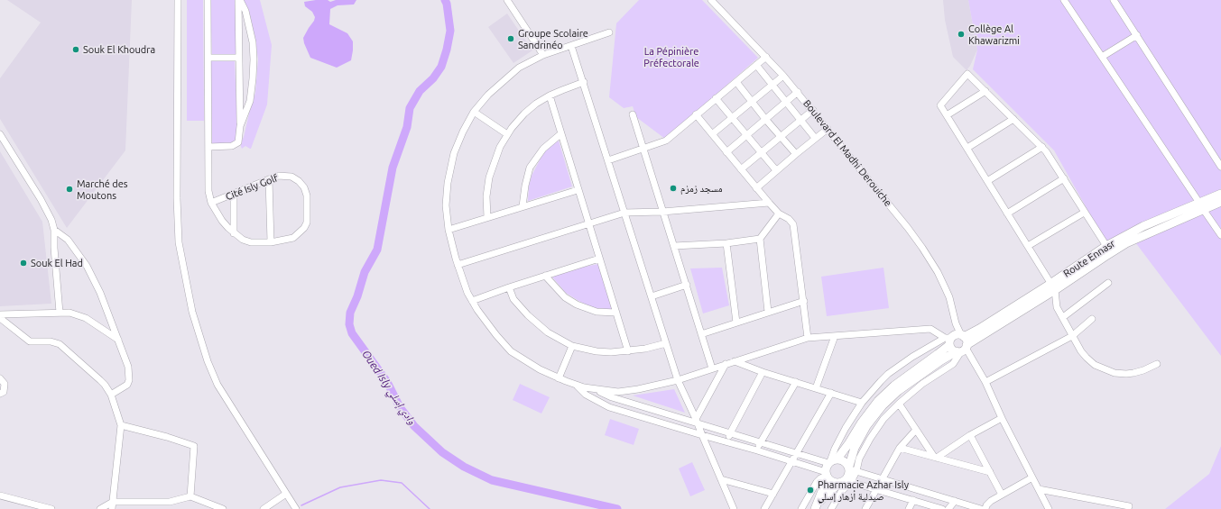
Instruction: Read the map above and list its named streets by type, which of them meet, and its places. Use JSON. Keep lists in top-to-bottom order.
{
  "streets": {
    "main road": ["Route Ennasr"],
    "street": ["Boulevard El Madhi Derouiche", "Cité Isly Golf"]
  },
  "crossings": [
    ["Boulevard El Madhi Derouiche", "Route Ennasr"]
  ],
  "water": ["Oued Isly وادي إسلي"],
  "parks": ["La Pépinière Préfectorale"],
  "places": [
    "Collège Al Khawarizmi",
    "Groupe Scolaire Sandrinéo",
    "Souk El Khoudra",
    "مسجد زمزم",
    "Marché des Moutons",
    "Souk El Had",
    "Pharmacie Azhar Isly صيدلية أزهار إسلي"
  ]
}
